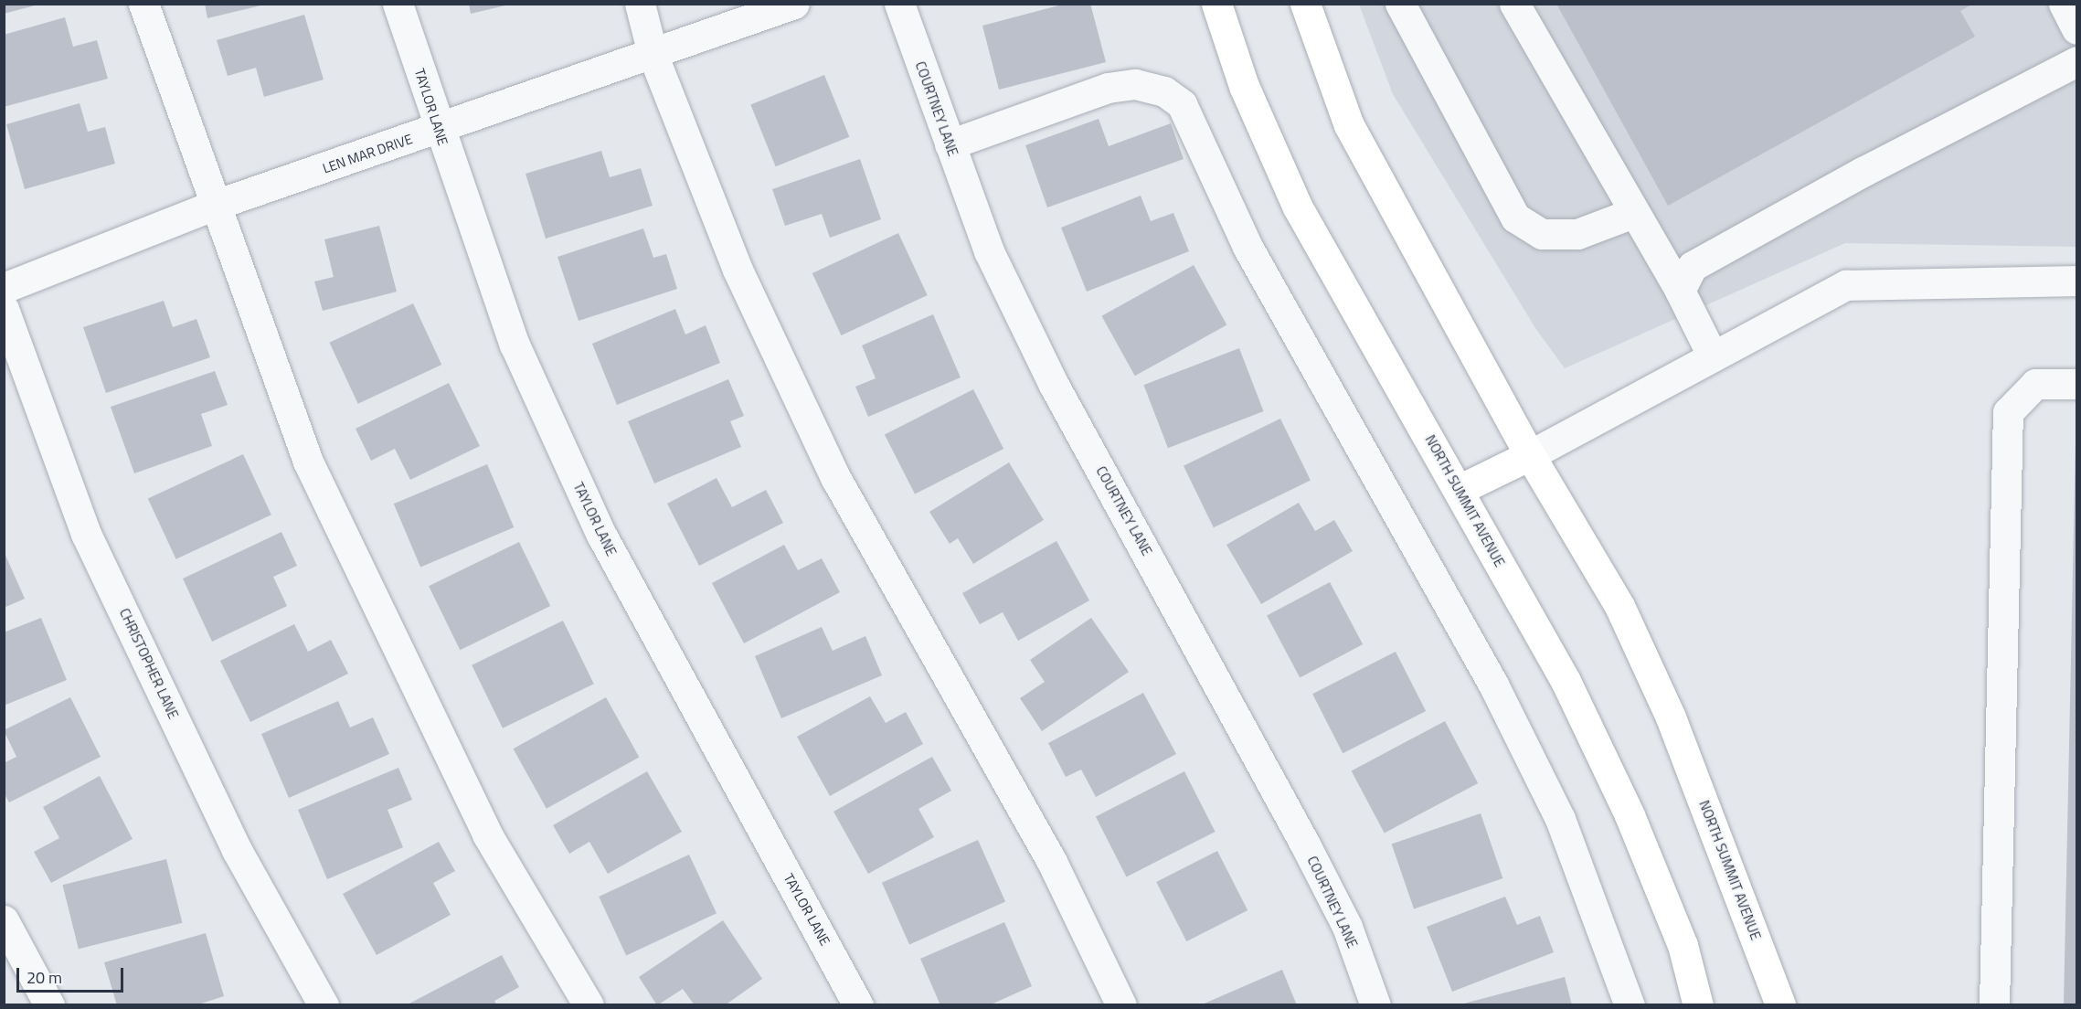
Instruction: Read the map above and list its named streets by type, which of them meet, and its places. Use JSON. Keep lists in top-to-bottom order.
{
  "streets": {
    "main road": ["NORTH SUMMIT AVENUE"],
    "street": [
      "TAYLOR LANE",
      "COURTNEY LANE",
      "LEN MAR DRIVE",
      "CHRISTOPHER LANE"
    ]
  },
  "crossings": [
    ["TAYLOR LANE", "LEN MAR DRIVE"]
  ],
  "scale_bar": "20 m"
}
